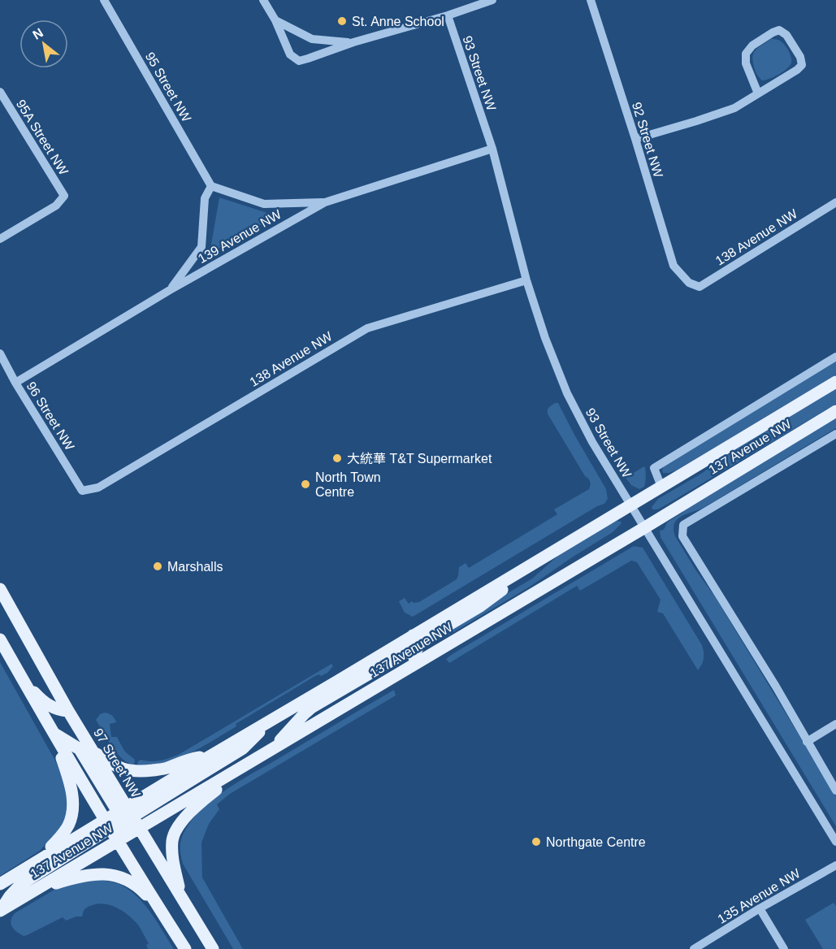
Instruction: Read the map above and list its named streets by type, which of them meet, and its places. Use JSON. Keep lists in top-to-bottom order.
{
  "streets": {
    "main road": ["137 Avenue NW", "97 Street NW"],
    "street": [
      "93 Street NW",
      "95 Street NW",
      "95A Street NW",
      "92 Street NW",
      "139 Avenue NW",
      "138 Avenue NW",
      "96 Street NW",
      "135 Avenue NW"
    ]
  },
  "crossings": [
    ["93 Street NW", "139 Avenue NW"],
    ["93 Street NW", "138 Avenue NW"],
    ["93 Street NW", "137 Avenue NW"],
    ["92 Street NW", "138 Avenue NW"],
    ["139 Avenue NW", "96 Street NW"],
    ["138 Avenue NW", "96 Street NW"],
    ["137 Avenue NW", "97 Street NW"]
  ],
  "places": [
    "St. Anne School",
    "大統華 T&T Supermarket",
    "North Town Centre",
    "Marshalls",
    "Northgate Centre"
  ],
  "north": "top left"
}
